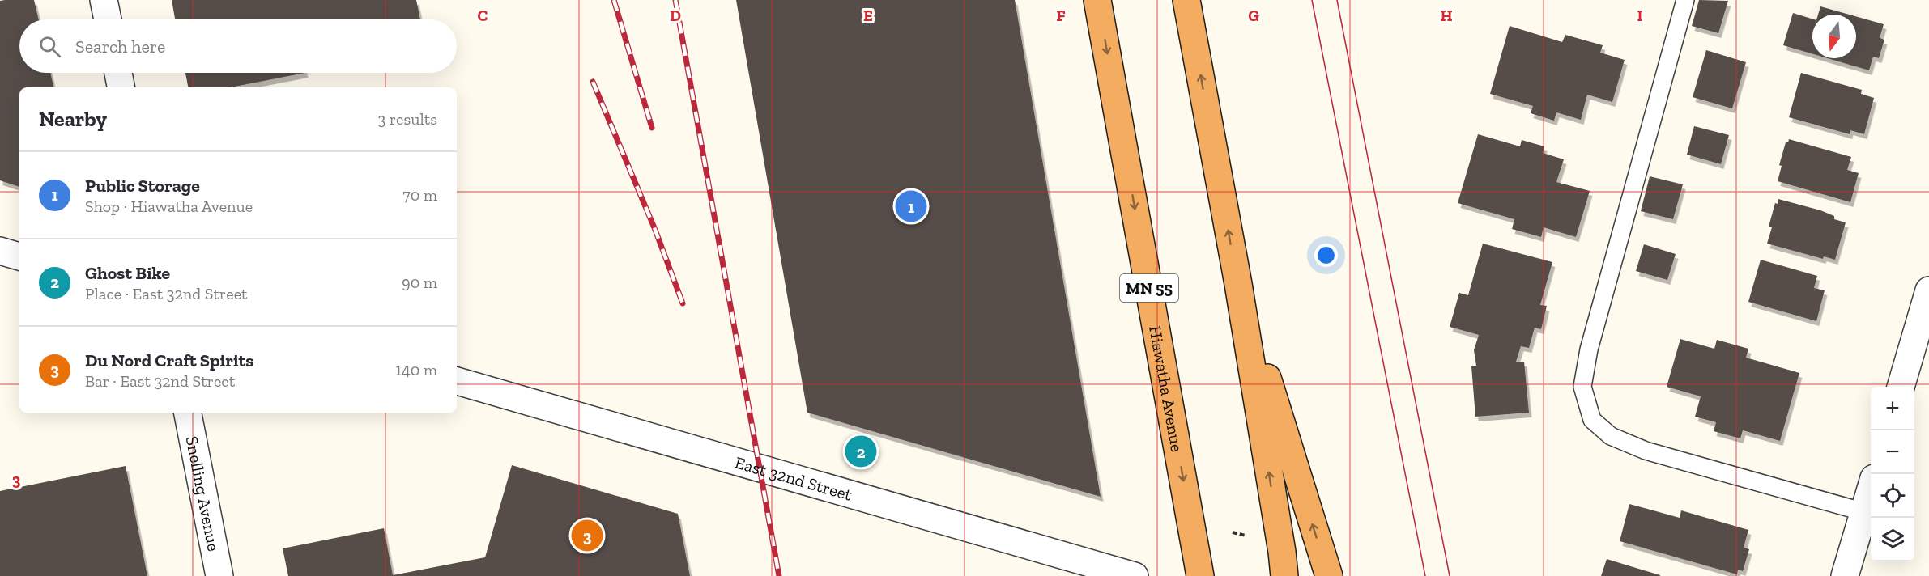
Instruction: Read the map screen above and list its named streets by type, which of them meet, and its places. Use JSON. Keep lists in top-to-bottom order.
{
  "streets": {
    "highway": ["MN 55", "Hiawatha Avenue"],
    "street": ["East 32nd Street", "Snelling Avenue"]
  },
  "north": "bottom",
  "page": {
    "search": "Search here",
    "heading": ["Nearby", "3 results"],
    "list": [
      {
        "mark": "1",
        "name": "Public Storage",
        "note": "Shop · Hiawatha Avenue",
        "value": "70 m"
      },
      {
        "mark": "2",
        "name": "Ghost Bike",
        "note": "Place · East 32nd Street",
        "value": "90 m"
      },
      {
        "mark": "3",
        "name": "Du Nord Craft Spirits",
        "note": "Bar · East 32nd Street",
        "value": "140 m"
      }
    ],
    "pins": ["1", "2", "3"],
    "map_buttons": ["+", "−"]
  },
  "grid": {
    "columns": [
      "C",
      "D",
      "E",
      "F",
      "G",
      "H",
      "I"
    ],
    "rows": ["3"]
  }
}
